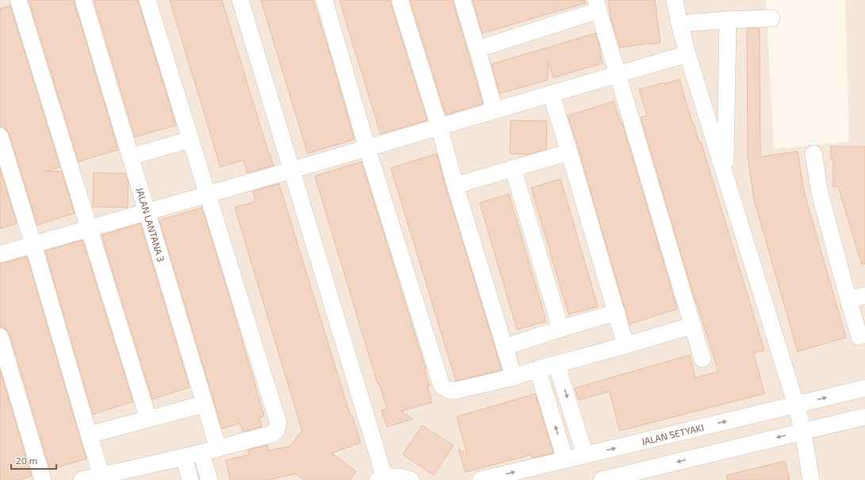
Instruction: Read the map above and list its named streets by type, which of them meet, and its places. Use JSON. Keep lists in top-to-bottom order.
{
  "streets": {
    "street": ["JALAN LANTANA 3", "JALAN SETYAKI"]
  },
  "scale_bar": "20 m"
}
